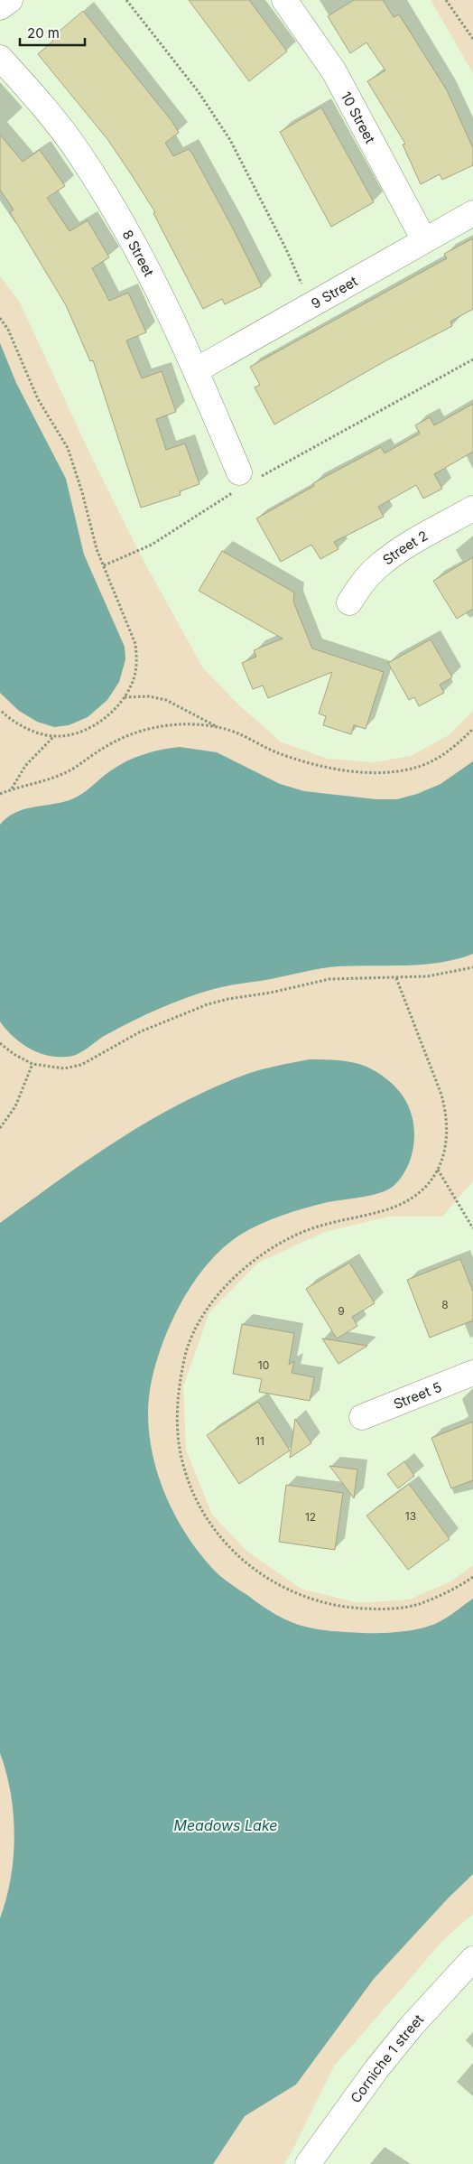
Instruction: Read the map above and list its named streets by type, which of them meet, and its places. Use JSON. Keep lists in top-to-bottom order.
{
  "streets": {
    "street": [
      "10 Street",
      "8 Street",
      "9 Street",
      "Street 2",
      "Street 5",
      "Corniche 1 street"
    ]
  },
  "crossings": [
    ["10 Street", "9 Street"],
    ["8 Street", "9 Street"]
  ],
  "water": ["Meadows Lake"],
  "house_numbers": [
    "8",
    "9",
    "10",
    "11",
    "13",
    "12"
  ],
  "scale_bar": "20 m"
}
